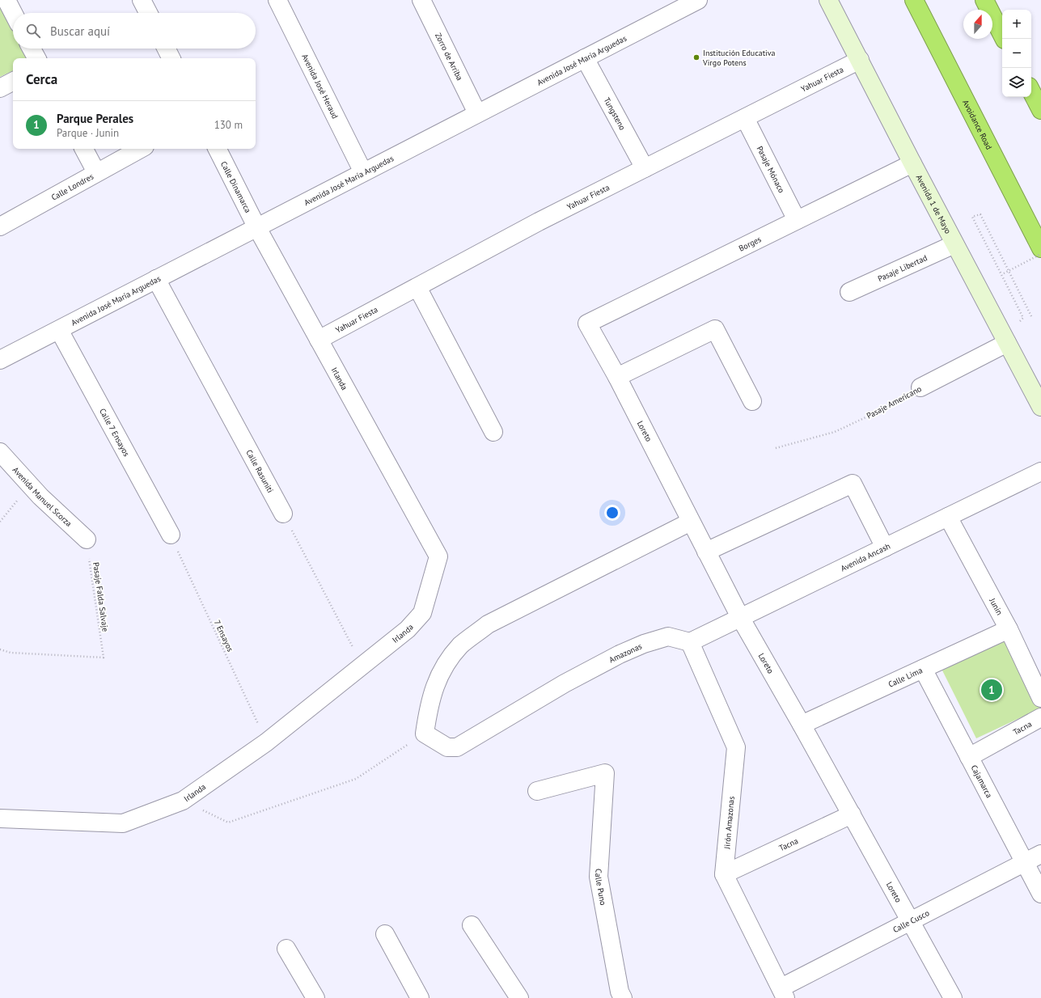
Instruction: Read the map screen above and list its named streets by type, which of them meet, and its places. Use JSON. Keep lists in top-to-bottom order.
{
  "streets": {
    "highway": ["Avoidance Road"],
    "street": [
      "Zorro de Arriba",
      "Avenida José María Arguedas",
      "Yahuar Fiesta",
      "Avenida José Heraud",
      "Tungsteno",
      "Pasaje Mónaco",
      "Calle Londres",
      "Calle Dinamarca",
      "Avenida 1 de Mayo",
      "Borges",
      "Pasaje Libertad",
      "Irlanda",
      "Pasaje Americano",
      "Loreto",
      "Calle 7 Ensayos",
      "Calle Rasuniti",
      "Avenida Manuel Scorza",
      "Avenida Ancash",
      "Junin",
      "Amazonas",
      "Calle Lima",
      "Tacna",
      "Cajamarca",
      "Jirón Amazonas",
      "Calle Puno",
      "Calle Cusco"
    ],
    "path": ["Pasaje Falda Salvaje", "7 Ensayos"]
  },
  "crossings": [
    ["Zorro de Arriba", "Avenida José María Arguedas"],
    ["Avenida José María Arguedas", "Avenida José Heraud"],
    ["Avenida José María Arguedas", "Tungsteno"],
    ["Avenida José María Arguedas", "Calle Dinamarca"],
    ["Avenida José María Arguedas", "Irlanda"],
    ["Avenida José María Arguedas", "Calle 7 Ensayos"],
    ["Avenida José María Arguedas", "Calle Rasuniti"],
    ["Yahuar Fiesta", "Tungsteno"],
    ["Yahuar Fiesta", "Pasaje Mónaco"],
    ["Yahuar Fiesta", "Avenida 1 de Mayo"],
    ["Yahuar Fiesta", "Irlanda"],
    ["Pasaje Mónaco", "Borges"],
    ["Calle Dinamarca", "Irlanda"],
    ["Avenida 1 de Mayo", "Borges"],
    ["Avenida 1 de Mayo", "Pasaje Libertad"],
    ["Avenida 1 de Mayo", "Pasaje Americano"],
    ["Borges", "Loreto"],
    ["Irlanda", "7 Ensayos"],
    ["Loreto", "Avenida Ancash"],
    ["Loreto", "Calle Lima"],
    ["Loreto", "Tacna"],
    ["Loreto", "Calle Cusco"],
    ["Calle 7 Ensayos", "7 Ensayos"],
    ["Avenida Manuel Scorza", "Pasaje Falda Salvaje"],
    ["Avenida Ancash", "Junin"],
    ["Avenida Ancash", "Amazonas"],
    ["Avenida Ancash", "Jirón Amazonas"],
    ["Junin", "Calle Lima"],
    ["Amazonas", "Jirón Amazonas"],
    ["Calle Lima", "Cajamarca"],
    ["Tacna", "Cajamarca"],
    ["Tacna", "Jirón Amazonas"],
    ["Cajamarca", "Calle Cusco"]
  ],
  "places": ["Institución Educativa Virgo Potens"],
  "north": "top",
  "page": {
    "map_buttons": ["+", "−"],
    "search": "Buscar aquí",
    "heading": "Cerca",
    "list": [
      {
        "mark": "1",
        "name": "Parque Perales",
        "note": "Parque · Junin",
        "value": "130 m"
      }
    ],
    "pins": "1"
  }
}
